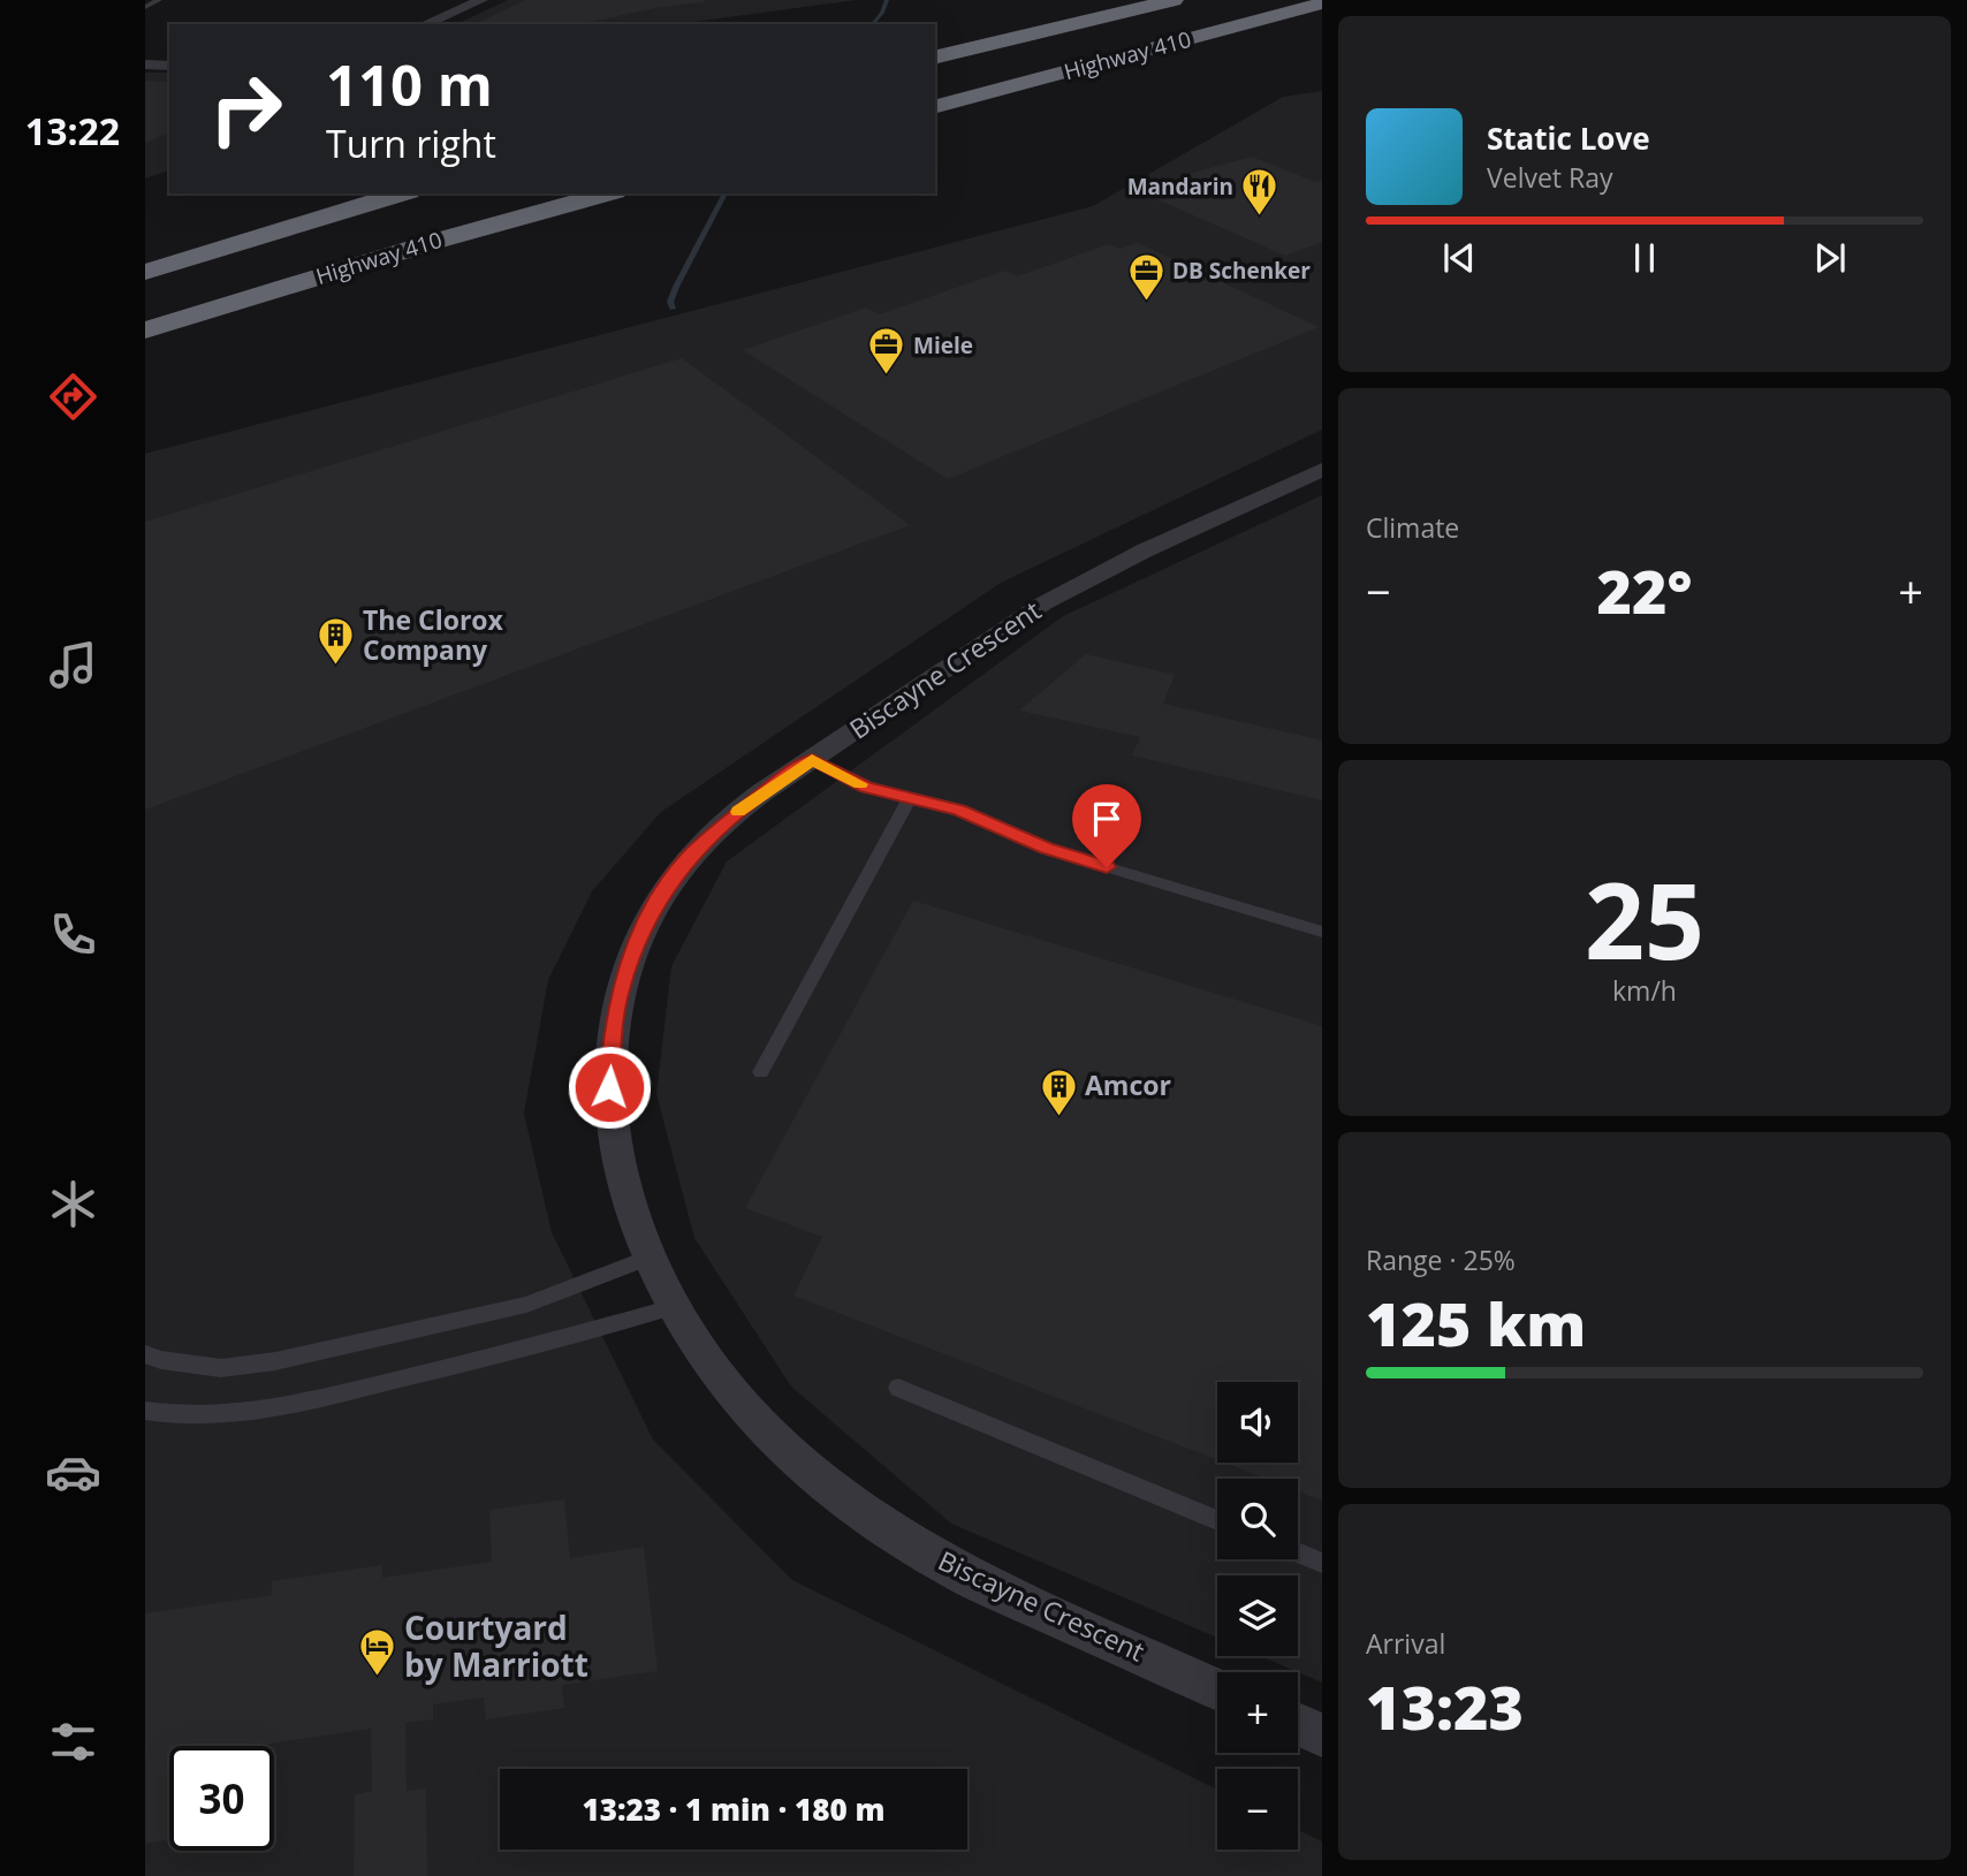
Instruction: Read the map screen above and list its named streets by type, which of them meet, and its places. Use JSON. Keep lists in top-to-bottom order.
{
  "streets": {
    "highway": ["Highway 410"],
    "street": ["Biscayne Crescent"]
  },
  "places": {
    "restaurant": ["Mandarin"],
    "office": ["DB Schenker", "Miele"],
    "building": ["The Clorox Company", "Amcor"],
    "hotel": ["Courtyard by Marriott"]
  },
  "page": {
    "tabs": "13:22",
    "turn": ["110 m", "Turn right"],
    "song": ["Static Love", "Velvet Ray"],
    "tile": [
      "Climate",
      ["25", "km/h"],
      ["Range · 25%", "125 km"],
      ["Arrival", "13:23"]
    ],
    "heat": ["−", "22°", "+"],
    "map_buttons": ["+", "−"],
    "limit": "30",
    "trip": "13:23 · 1 min · 180 m"
  }
}
